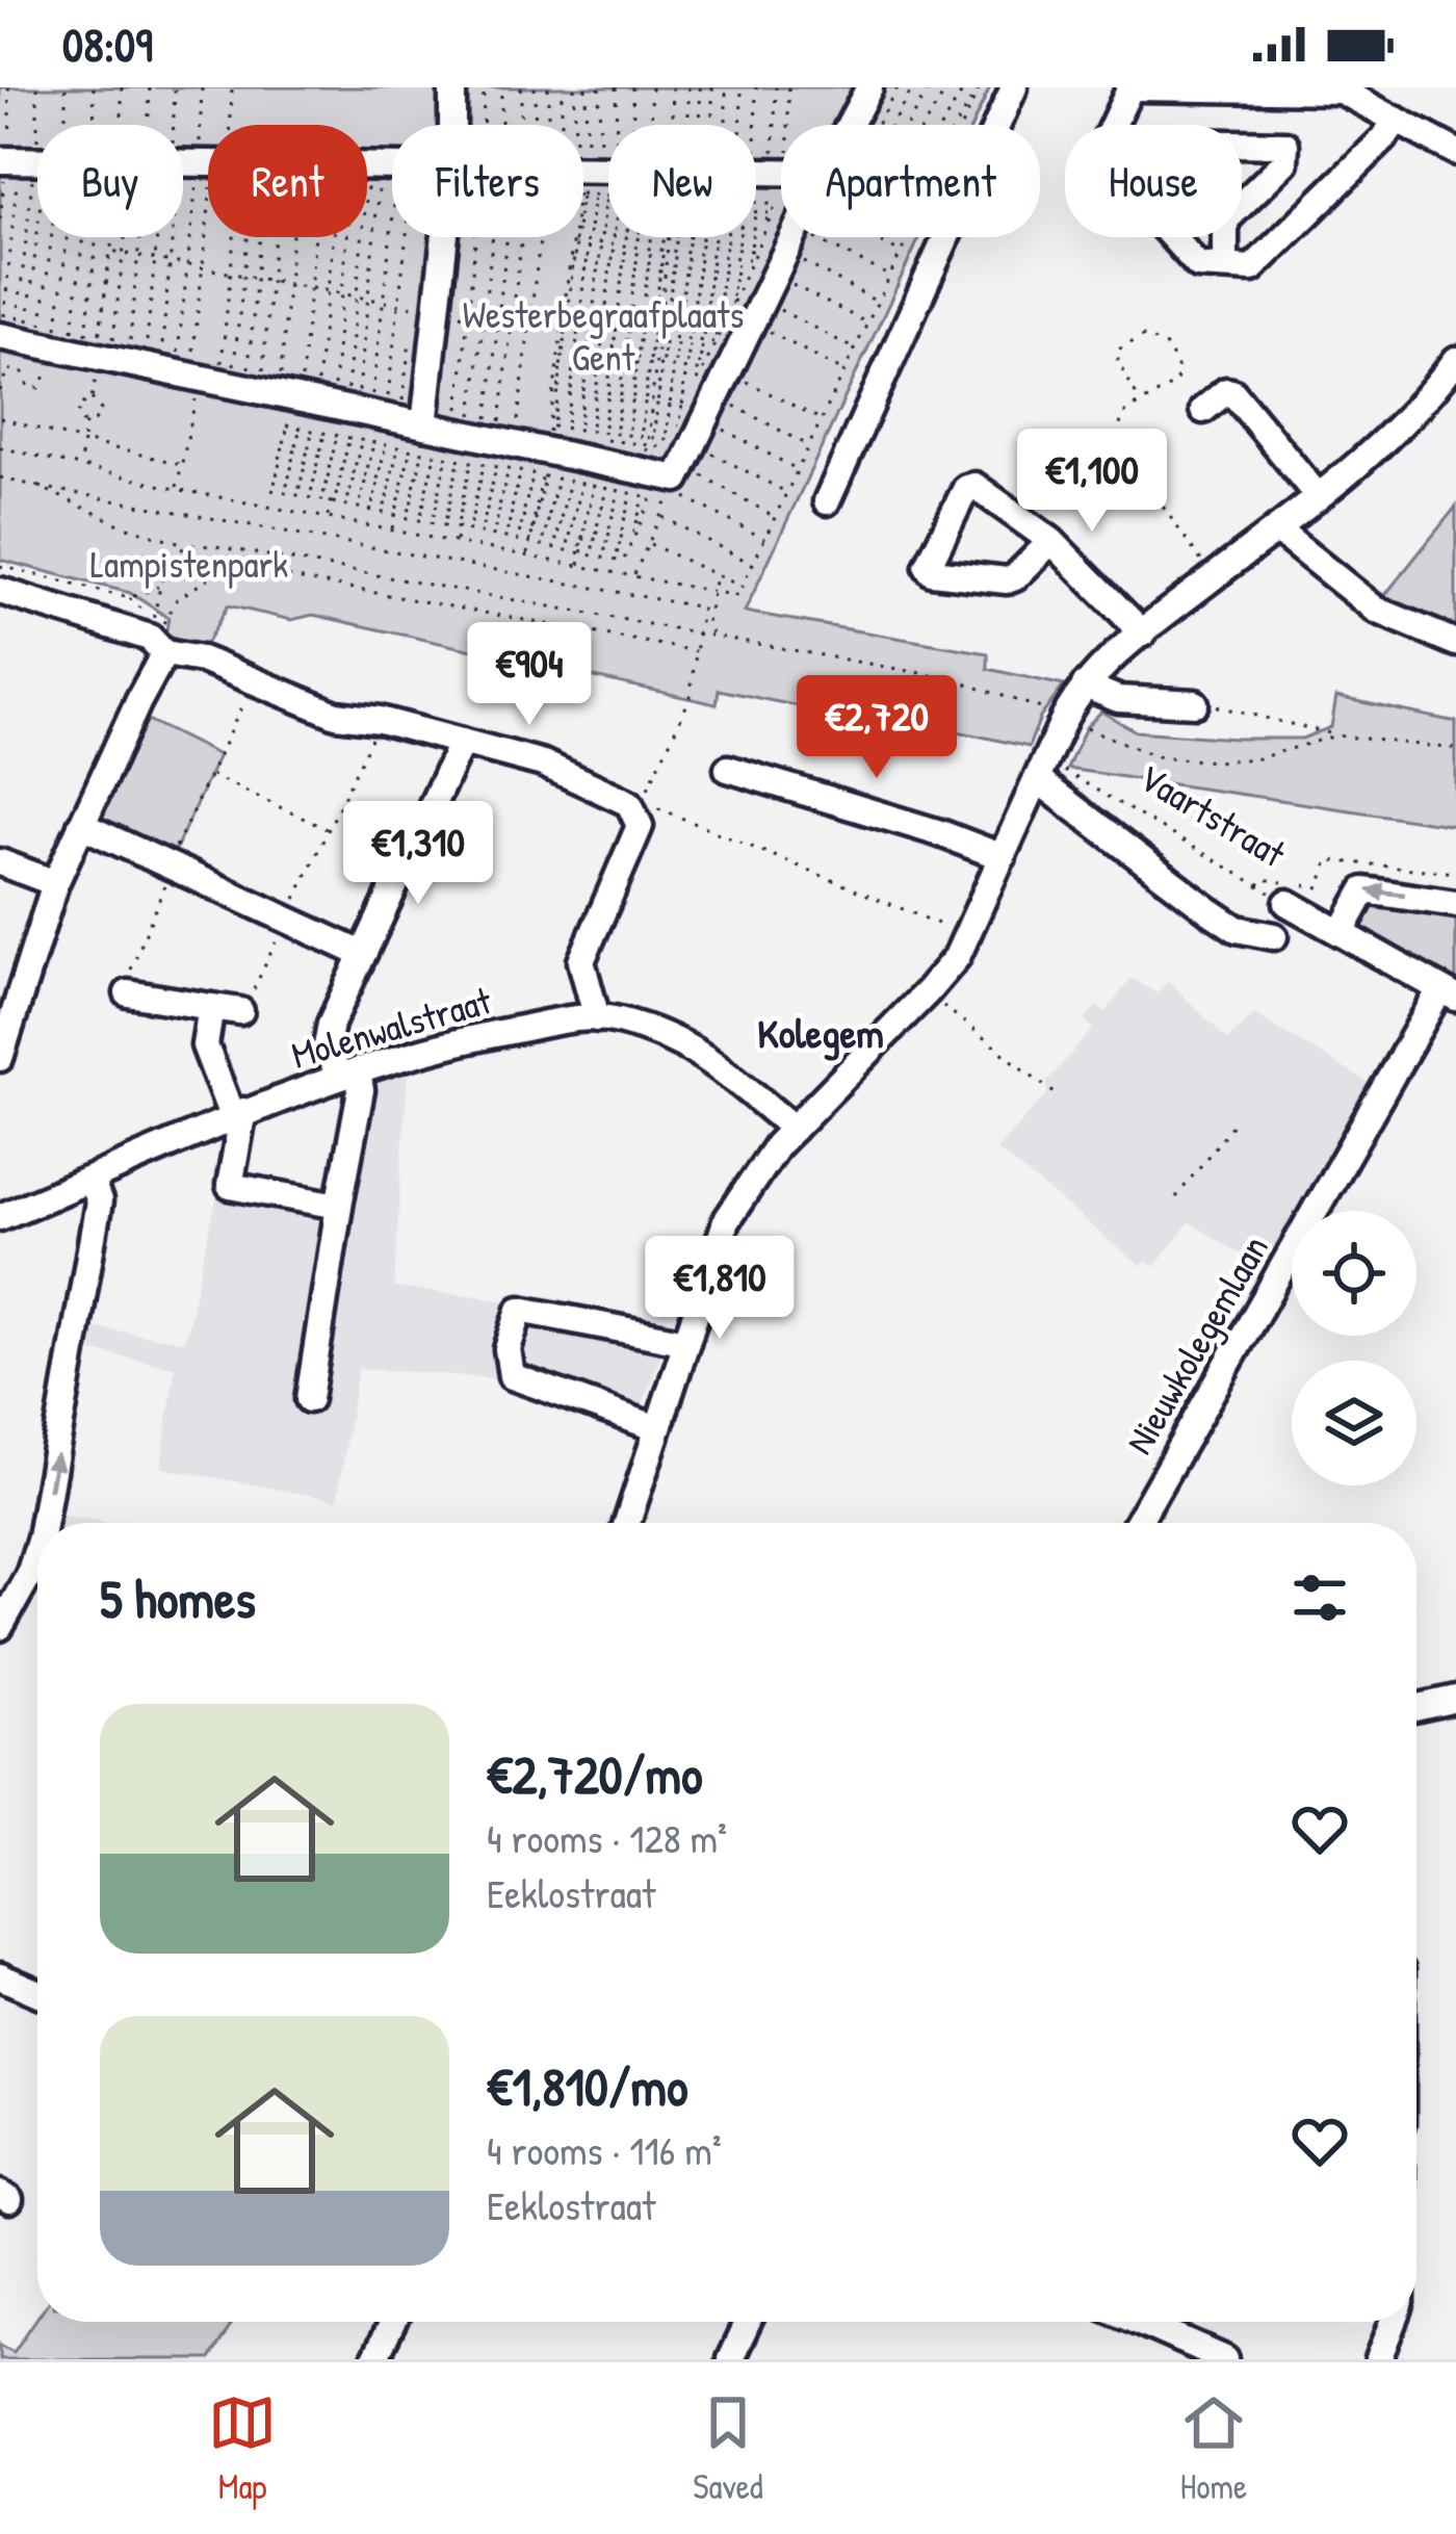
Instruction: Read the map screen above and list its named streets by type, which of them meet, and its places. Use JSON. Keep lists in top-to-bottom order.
{
  "streets": {
    "street": ["Vaartstraat", "Molenwalstraat", "Nieuwkolegemlaan"]
  },
  "crossings": [
    ["Vaartstraat", "Nieuwkolegemlaan"]
  ],
  "districts": ["Kolegem"],
  "parks": ["Westerbegraafplaats Gent", "Lampistenpark"],
  "page": {
    "status": "08:09",
    "chip": [
      "Buy",
      "Rent",
      "Filters",
      "New",
      "Apartment",
      "House"
    ],
    "price": [
      "€1,100",
      "€904",
      "€2,720",
      "€1,310",
      "€1,810"
    ],
    "heading": "5 homes",
    "list": [
      {
        "name": "€2,720/mo",
        "note": "4 rooms · 128 m² · Eeklostraat"
      },
      {
        "name": "€1,810/mo",
        "note": "4 rooms · 116 m² · Eeklostraat"
      }
    ],
    "tabs": ["Map", "Saved", "Home"]
  }
}
